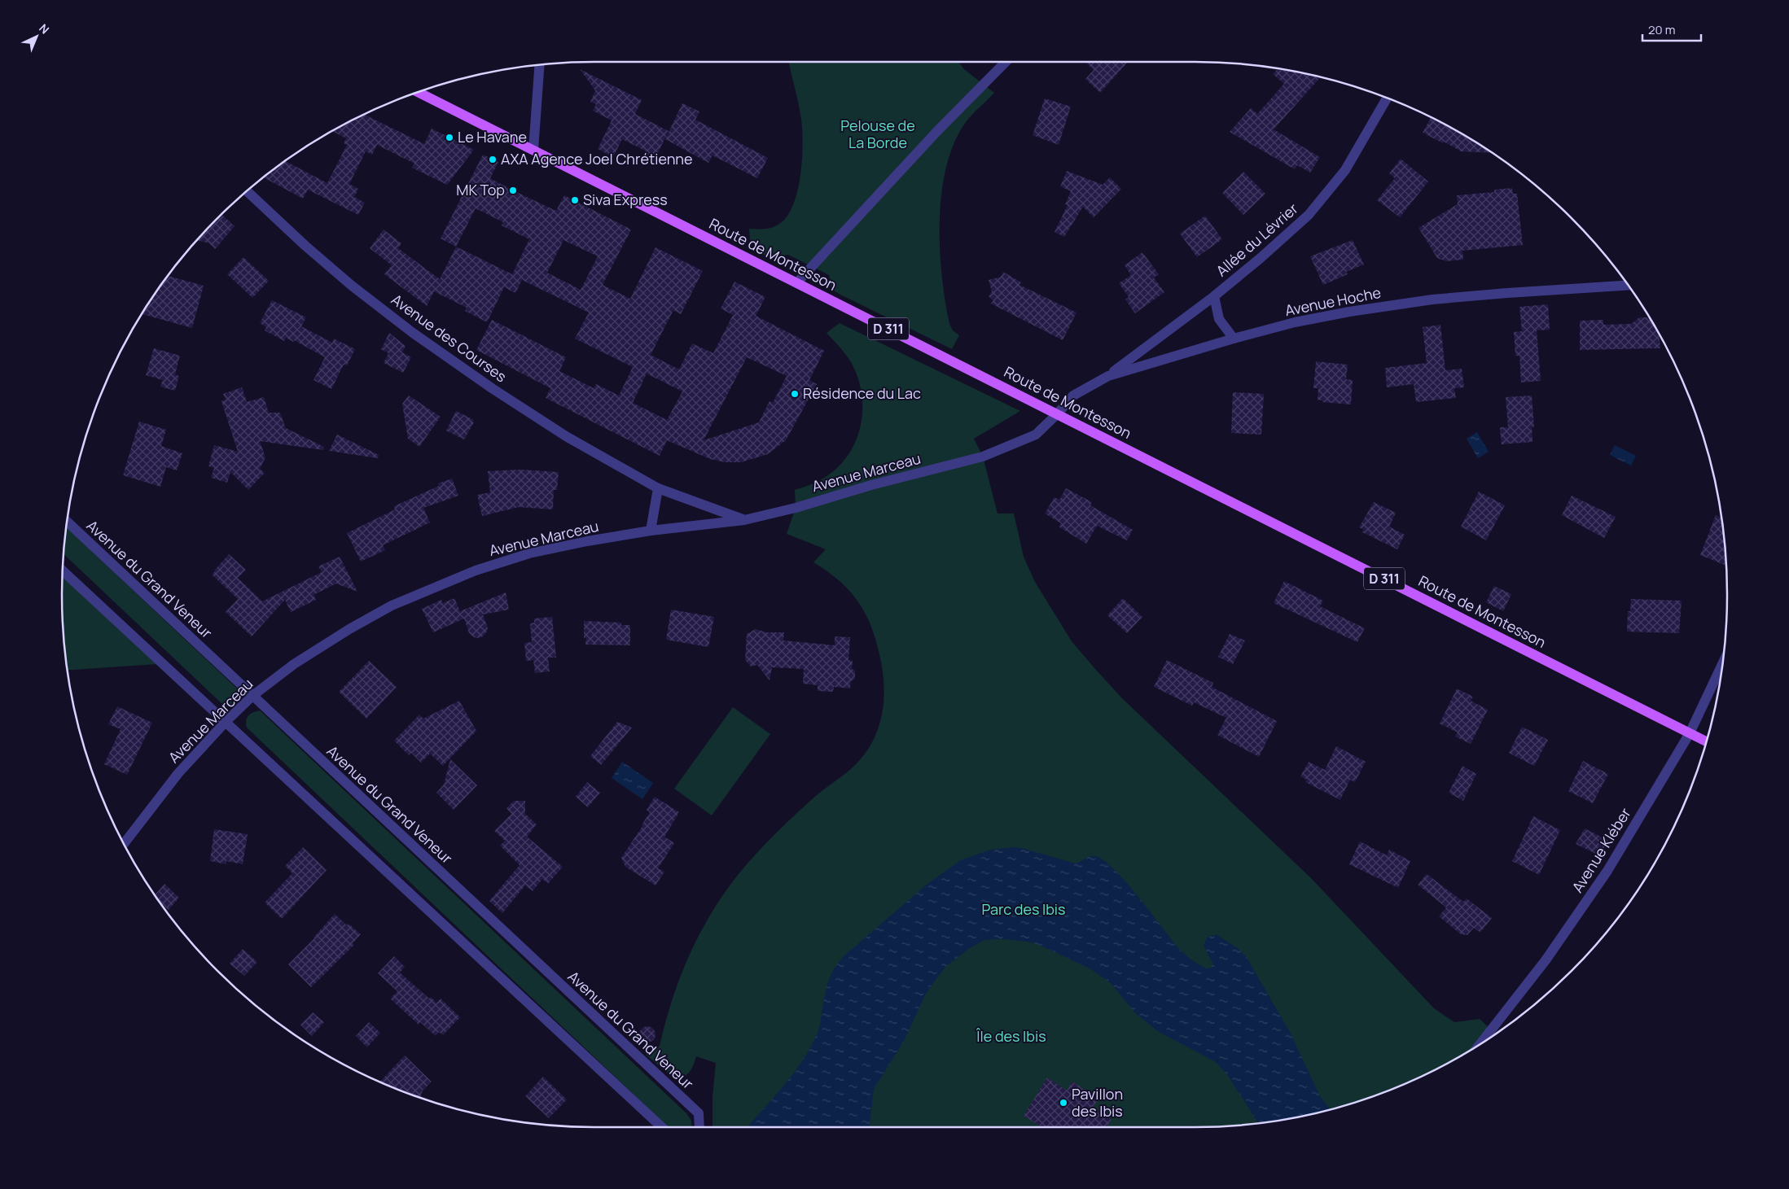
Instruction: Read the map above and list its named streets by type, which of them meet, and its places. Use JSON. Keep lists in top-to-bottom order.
{
  "streets": {
    "main road": ["Route de Montesson", "D 311"],
    "street": [
      "Allée du Lévrier",
      "Avenue Hoche",
      "Avenue des Courses",
      "Avenue Marceau",
      "Avenue du Grand Veneur",
      "Avenue Kléber"
    ]
  },
  "crossings": [
    ["Allée du Lévrier", "Avenue Hoche"],
    ["Route de Montesson", "Avenue Hoche"],
    ["Route de Montesson", "Avenue Marceau"],
    ["Route de Montesson", "Avenue Kléber"],
    ["Avenue Hoche", "Avenue Marceau"],
    ["Avenue des Courses", "Avenue Marceau"],
    ["Avenue Marceau", "Avenue du Grand Veneur"]
  ],
  "parks": ["Pelouse de La Borde", "Parc des Ibis", "Île des Ibis"],
  "places": [
    "Le Havane",
    "AXA Agence Joel Chrétienne",
    "MK Top",
    "Siva Express",
    "Résidence du Lac",
    "Pavillon des Ibis"
  ],
  "scale_bar": "20 m",
  "north": "top right"
}
